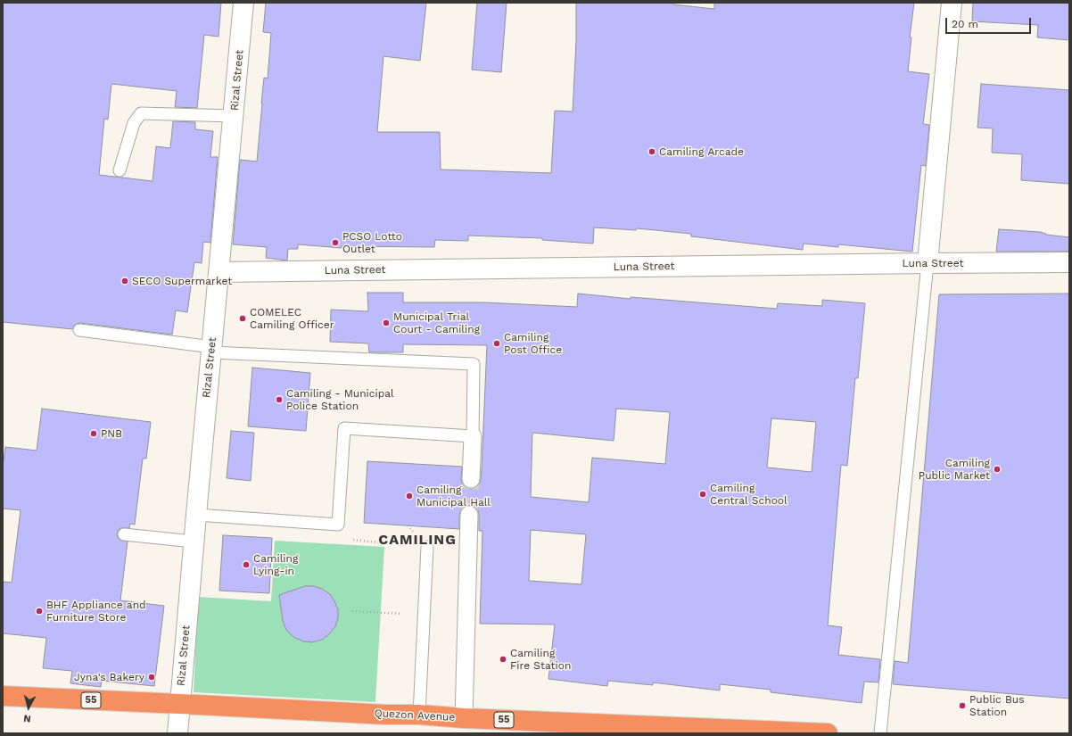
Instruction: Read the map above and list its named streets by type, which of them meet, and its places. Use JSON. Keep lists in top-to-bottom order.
{
  "streets": {
    "highway": ["55", "Quezon Avenue"],
    "street": ["Rizal Street", "Luna Street"]
  },
  "crossings": [
    ["Rizal Street", "Luna Street"],
    ["Rizal Street", "Quezon Avenue"]
  ],
  "districts": ["CAMILING"],
  "places": [
    "Camiling Arcade",
    "PCSO Lotto Outlet",
    "SECO Supermarket",
    "COMELEC Camiling Officer",
    "Municipal Trial Court - Camiling",
    "Camiling Post Office",
    "Camiling - Municipal Police Station",
    "PNB",
    "Camiling Public Market",
    "Camiling Central School",
    "Camiling Municipal Hall",
    "Camiling Lying-in",
    "BHF Appliance and Furniture Store",
    "Camiling Fire Station",
    "Jyna's Bakery",
    "Public Bus Station"
  ],
  "scale_bar": "20 m",
  "north": "bottom"
}
